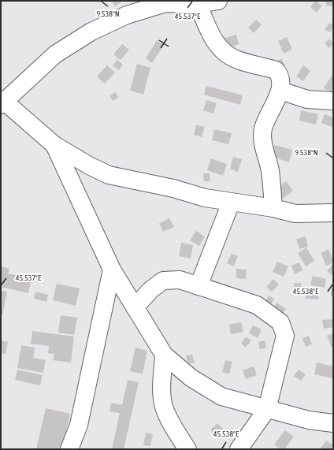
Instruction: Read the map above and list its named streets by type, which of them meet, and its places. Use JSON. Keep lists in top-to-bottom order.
{
  "coordinates": ["9.538°N", "45.537°E", "45.538°E"]
}
